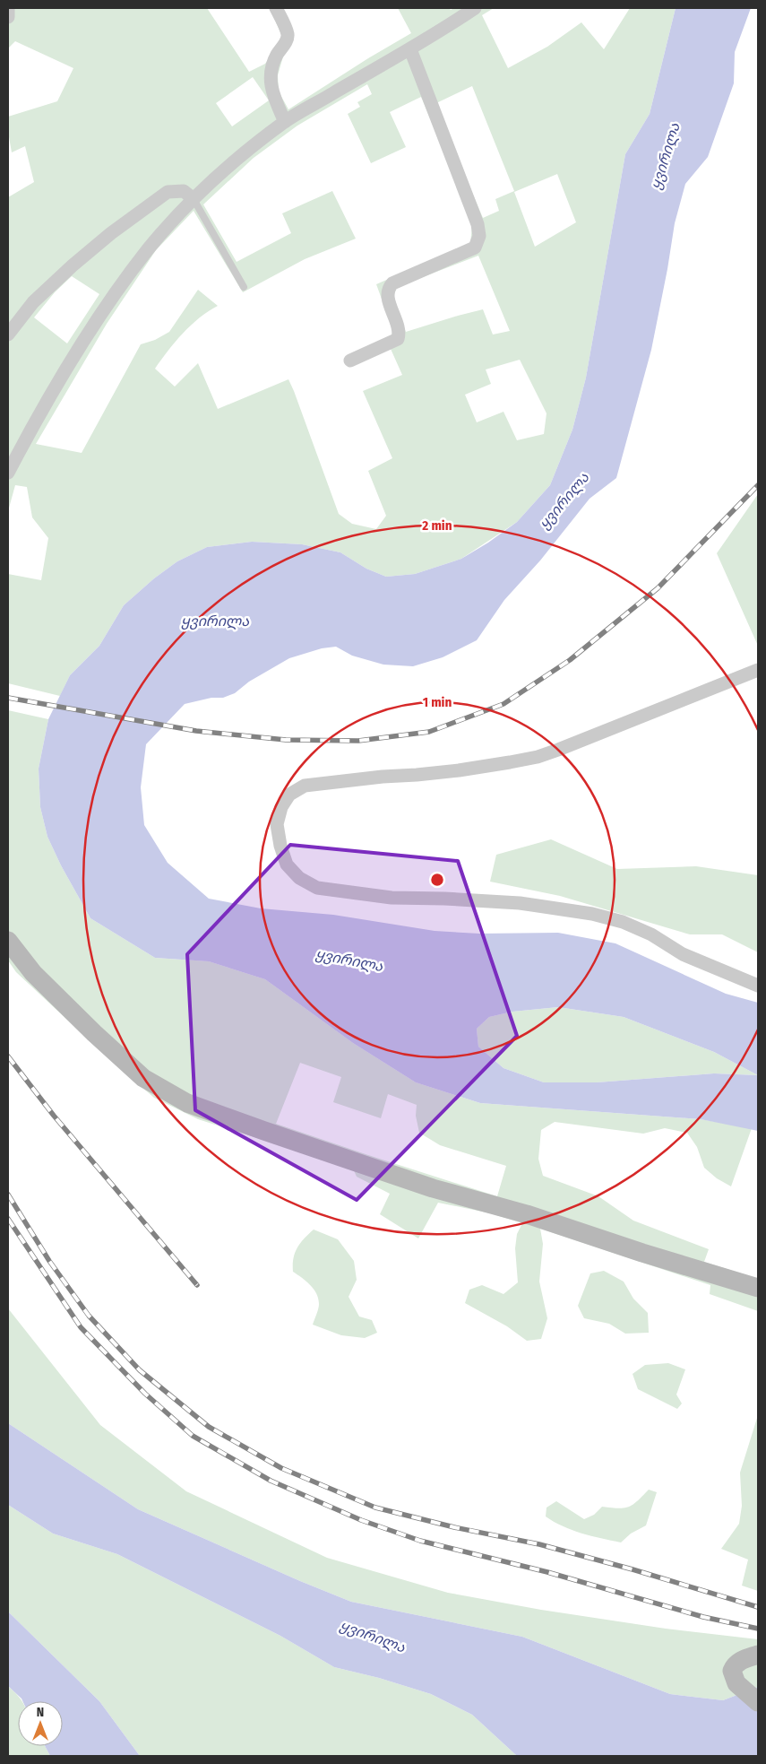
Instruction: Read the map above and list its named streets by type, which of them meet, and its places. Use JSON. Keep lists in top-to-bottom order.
{
  "water": ["ყვირილა"],
  "north": "top",
  "rings": ["2 min", "1 min"]
}
